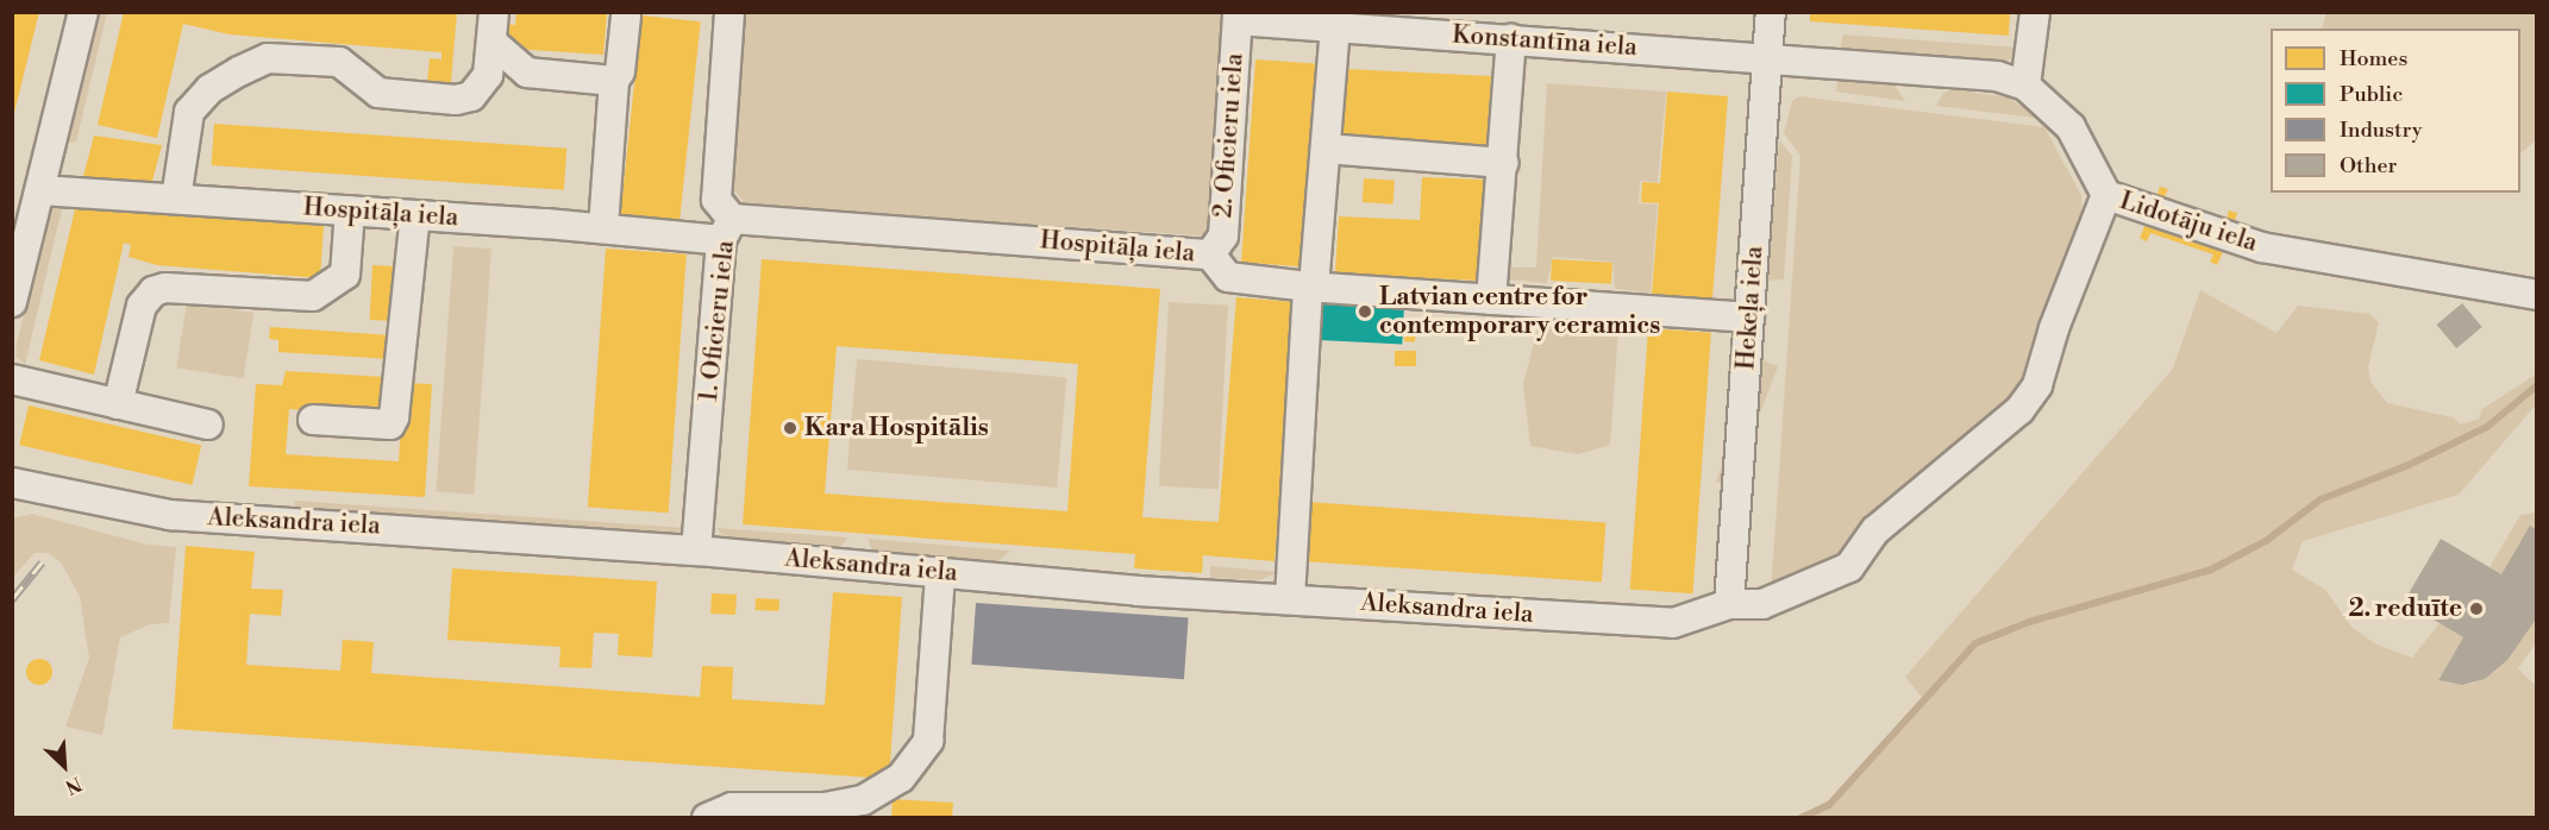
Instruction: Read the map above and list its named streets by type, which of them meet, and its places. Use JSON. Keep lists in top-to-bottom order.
{
  "streets": {
    "street": [
      "Konstantīna iela",
      "2. Oficieru iela",
      "Hospitāļa iela",
      "Lidotāju iela",
      "Hekeļa iela",
      "1. Oficieru iela",
      "Aleksandra iela"
    ]
  },
  "crossings": [
    ["Konstantīna iela", "2. Oficieru iela"],
    ["Konstantīna iela", "Lidotāju iela"],
    ["Konstantīna iela", "Hekeļa iela"],
    ["2. Oficieru iela", "Hospitāļa iela"],
    ["Hospitāļa iela", "Hekeļa iela"],
    ["Hospitāļa iela", "1. Oficieru iela"],
    ["Lidotāju iela", "Hekeļa iela"],
    ["Lidotāju iela", "Aleksandra iela"],
    ["Hekeļa iela", "Aleksandra iela"],
    ["1. Oficieru iela", "Aleksandra iela"]
  ],
  "places": ["Latvian centre for contemporary ceramics", "Kara Hospitālis", "2. reduīte"],
  "legend": [
    "Homes",
    "Public",
    "Industry",
    "Other"
  ],
  "north": "bottom right"
}
